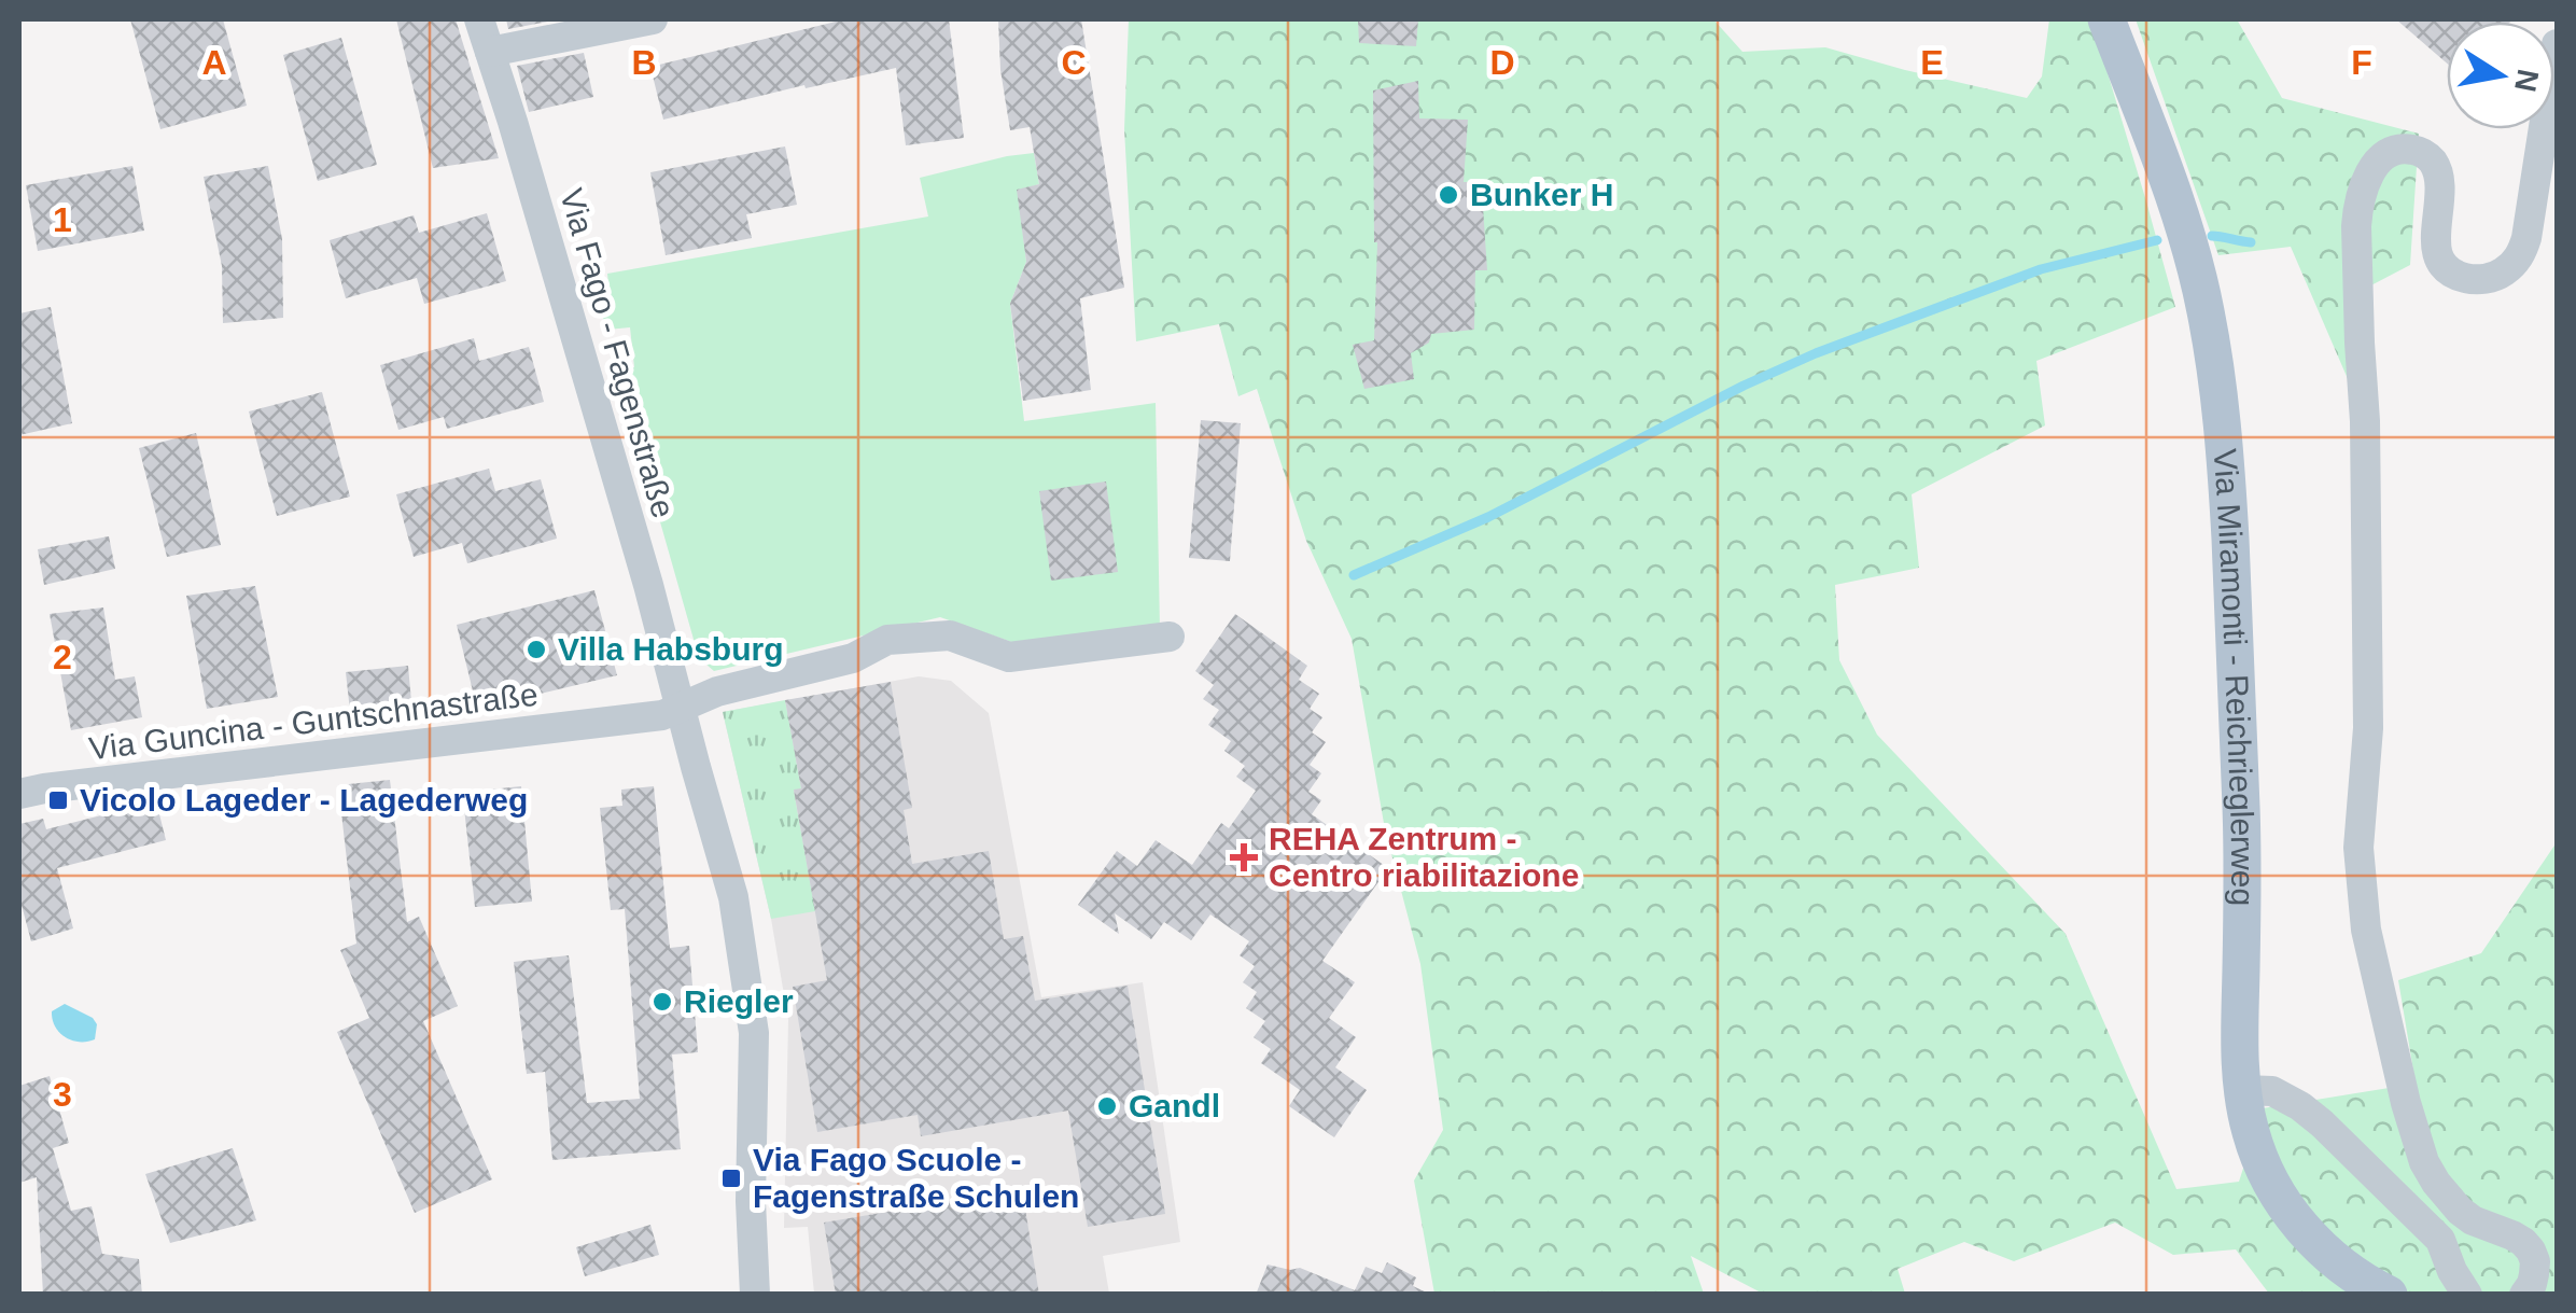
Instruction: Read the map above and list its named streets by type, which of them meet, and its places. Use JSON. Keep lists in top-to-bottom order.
{
  "streets": {
    "main road": ["Via Miramonti - Reichrieglerweg"],
    "street": ["Via Fago - Fagenstraße", "Via Guncina - Guntschnastraße"]
  },
  "crossings": [
    ["Via Fago - Fagenstraße", "Via Guncina - Guntschnastraße"]
  ],
  "places": {
    "other": [
      "Bunker H",
      "Villa Habsburg",
      "Riegler",
      "Gandl"
    ],
    "transit": ["Vicolo Lageder - Lagederweg", "Via Fago Scuole - Fagenstraße Schulen"],
    "health": ["REHA Zentrum - Centro riabilitazione"]
  },
  "north": "right",
  "grid": {
    "columns": [
      "A",
      "B",
      "C",
      "D",
      "E",
      "F"
    ],
    "rows": ["1", "2", "3"]
  }
}
